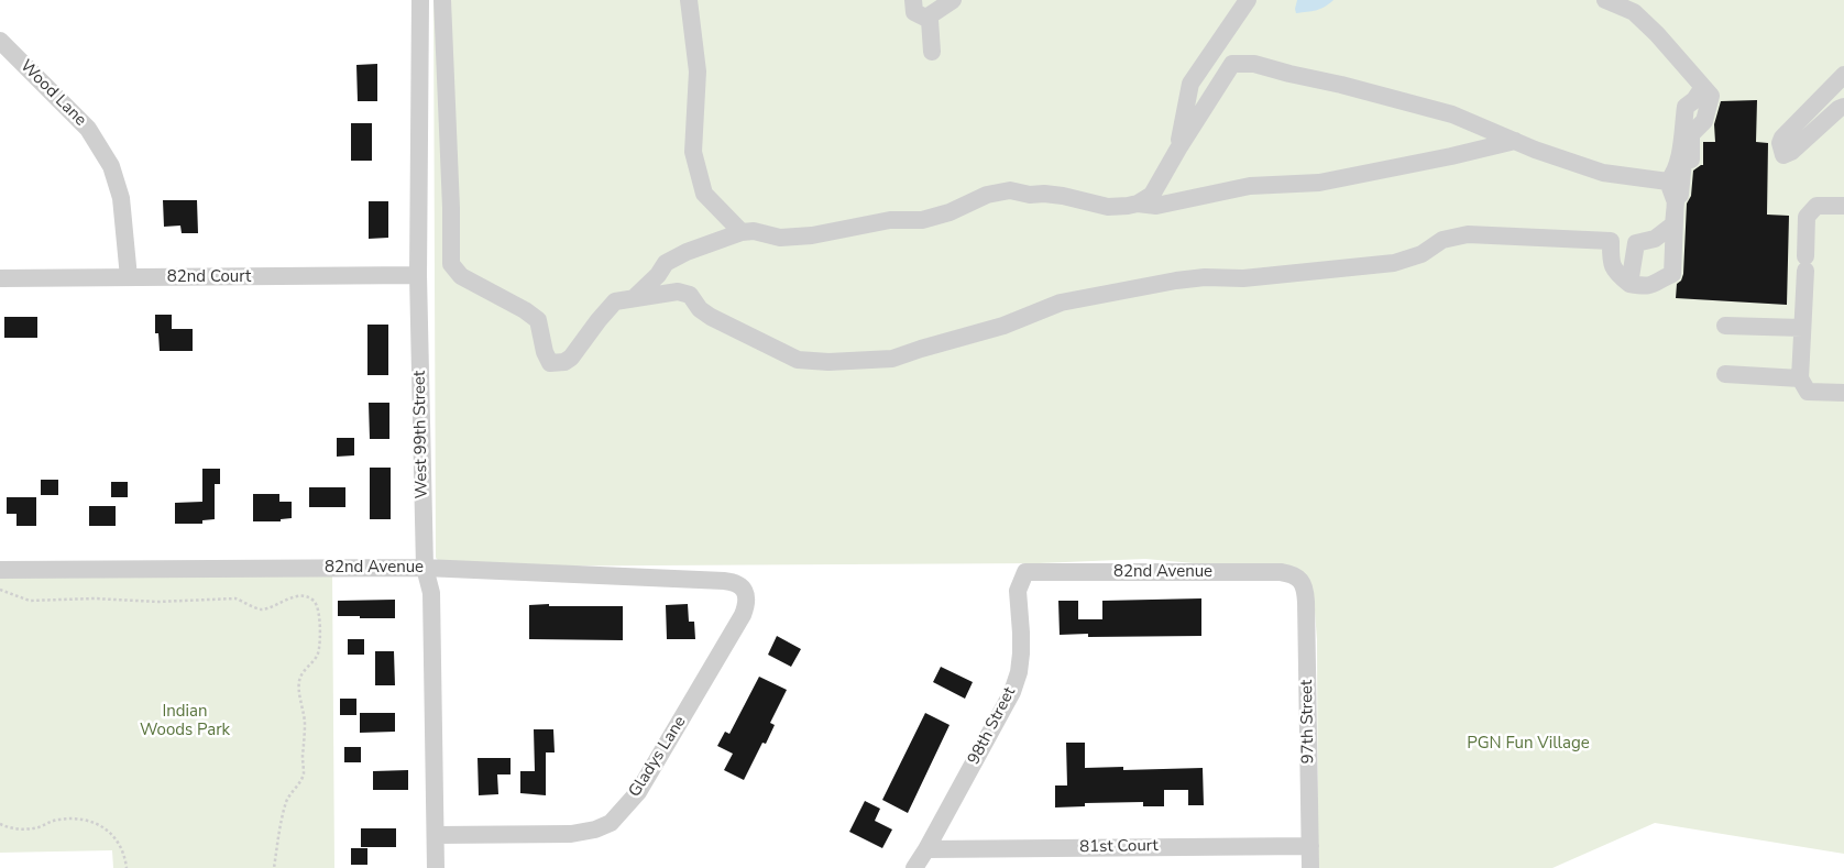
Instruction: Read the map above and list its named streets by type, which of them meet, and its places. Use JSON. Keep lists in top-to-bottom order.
{
  "streets": {
    "street": [
      "Wood Lane",
      "82nd Court",
      "West 99th Street",
      "82nd Avenue",
      "97th Street",
      "98th Street",
      "Gladys Lane",
      "81st Court"
    ]
  },
  "crossings": [
    ["Wood Lane", "82nd Court"],
    ["82nd Court", "West 99th Street"],
    ["West 99th Street", "82nd Avenue"],
    ["West 99th Street", "Gladys Lane"],
    ["82nd Avenue", "97th Street"],
    ["82nd Avenue", "98th Street"],
    ["82nd Avenue", "Gladys Lane"],
    ["97th Street", "81st Court"],
    ["98th Street", "81st Court"]
  ],
  "parks": ["Indian Woods Park", "PGN Fun Village"]
}
